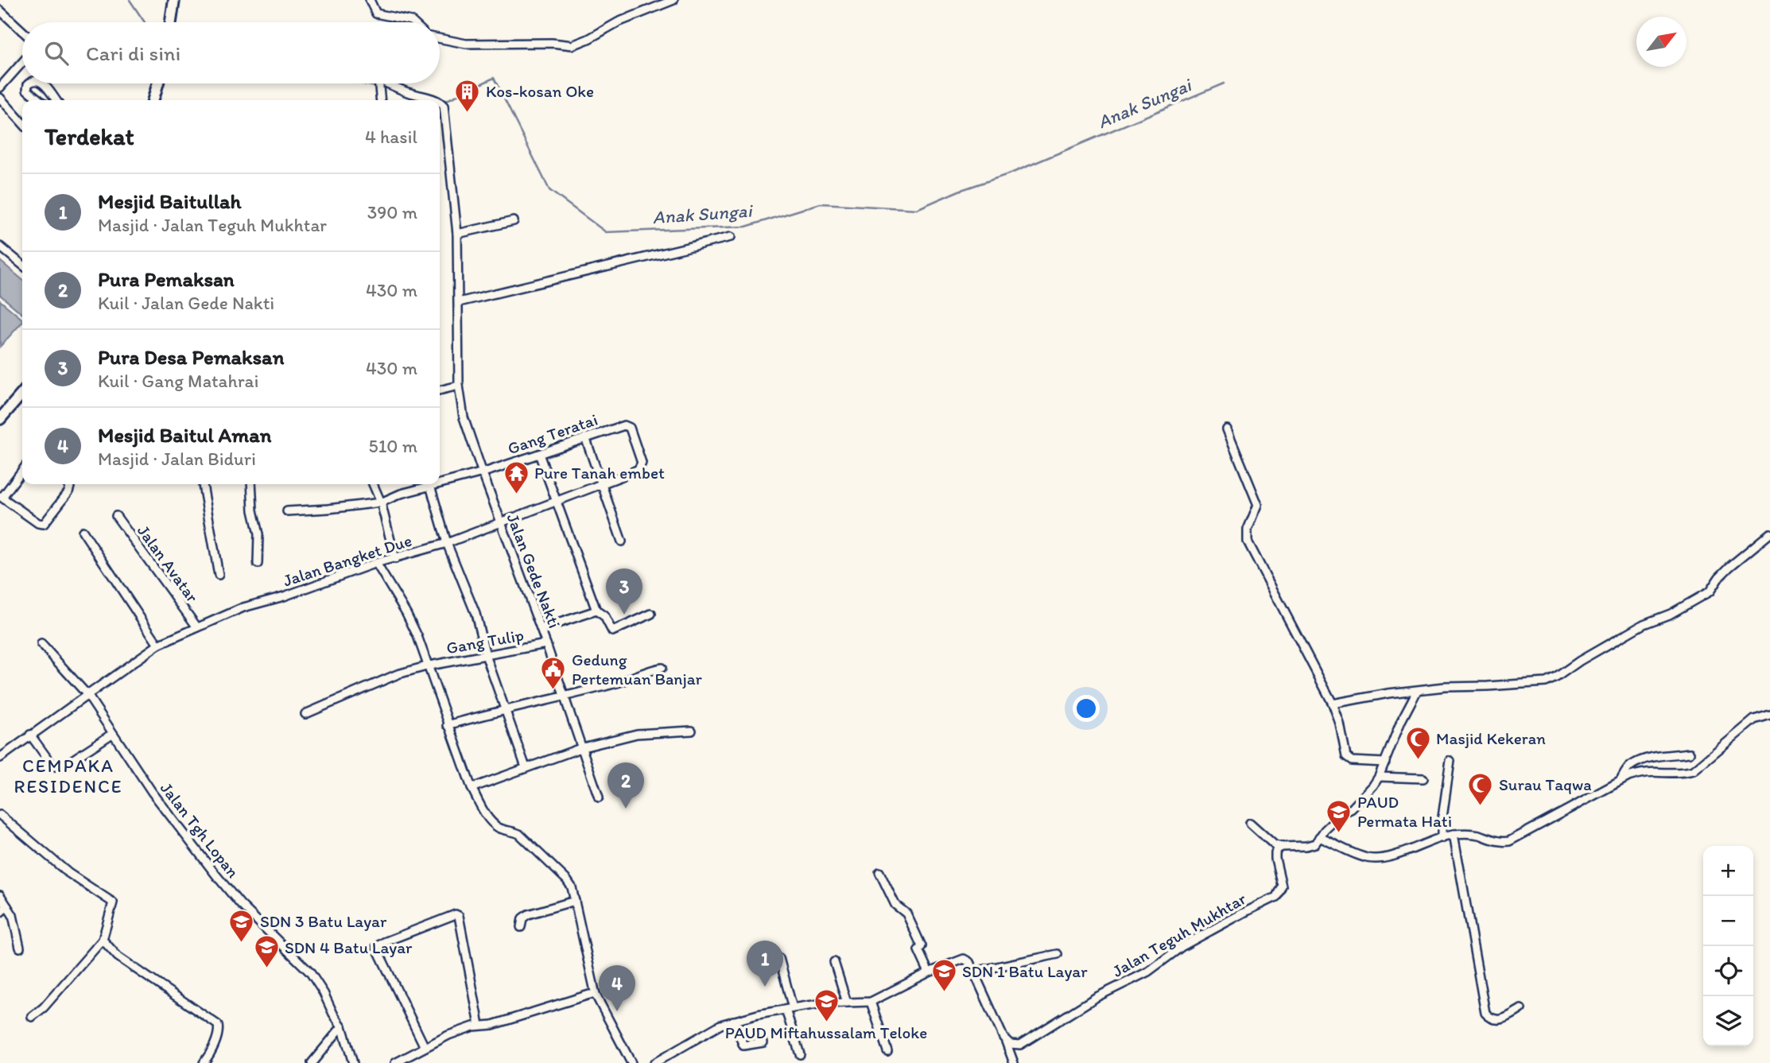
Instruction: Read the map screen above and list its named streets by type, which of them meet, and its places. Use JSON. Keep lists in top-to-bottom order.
{
  "streets": {
    "street": [
      "Gang Teratai",
      "Jalan Bangket Due",
      "Jalan Avatar",
      "Jalan Gede Nakti",
      "Gang Tulip",
      "Jalan Tgh Lopan",
      "Jalan Teguh Mukhtar"
    ]
  },
  "crossings": [
    ["Gang Teratai", "Jalan Bangket Due"],
    ["Gang Teratai", "Jalan Gede Nakti"],
    ["Jalan Bangket Due", "Jalan Avatar"],
    ["Jalan Bangket Due", "Jalan Gede Nakti"],
    ["Jalan Bangket Due", "Jalan Tgh Lopan"],
    ["Jalan Gede Nakti", "Gang Tulip"]
  ],
  "districts": ["CEMPAKA RESIDENCE"],
  "water": ["Anak Sungai"],
  "places": {
    "building": ["Kos-kosan Oke"],
    "temple": ["Pure Tanah embet"],
    "public building": ["Gedung Pertemuan Banjar"],
    "mosque": ["Masjid Kekeran", "Surau Taqwa"],
    "school or university": [
      "PAUD Permata Hati",
      "SDN 3 Batu Layar",
      "SDN 4 Batu Layar",
      "SDN 1 Batu Layar",
      "PAUD Miftahussalam Teloke"
    ]
  },
  "north": "top right",
  "page": {
    "search": "Cari di sini",
    "heading": ["Terdekat", "4 hasil"],
    "list": [
      {
        "mark": "1",
        "name": "Mesjid Baitullah",
        "note": "Masjid · Jalan Teguh Mukhtar",
        "value": "390 m"
      },
      {
        "mark": "2",
        "name": "Pura Pemaksan",
        "note": "Kuil · Jalan Gede Nakti",
        "value": "430 m"
      },
      {
        "mark": "3",
        "name": "Pura Desa Pemaksan",
        "note": "Kuil · Gang Matahrai",
        "value": "430 m"
      },
      {
        "mark": "4",
        "name": "Mesjid Baitul Aman",
        "note": "Masjid · Jalan Biduri",
        "value": "510 m"
      }
    ],
    "pins": [
      "3",
      "2",
      "1",
      "4"
    ],
    "map_buttons": ["+", "−"]
  }
}
